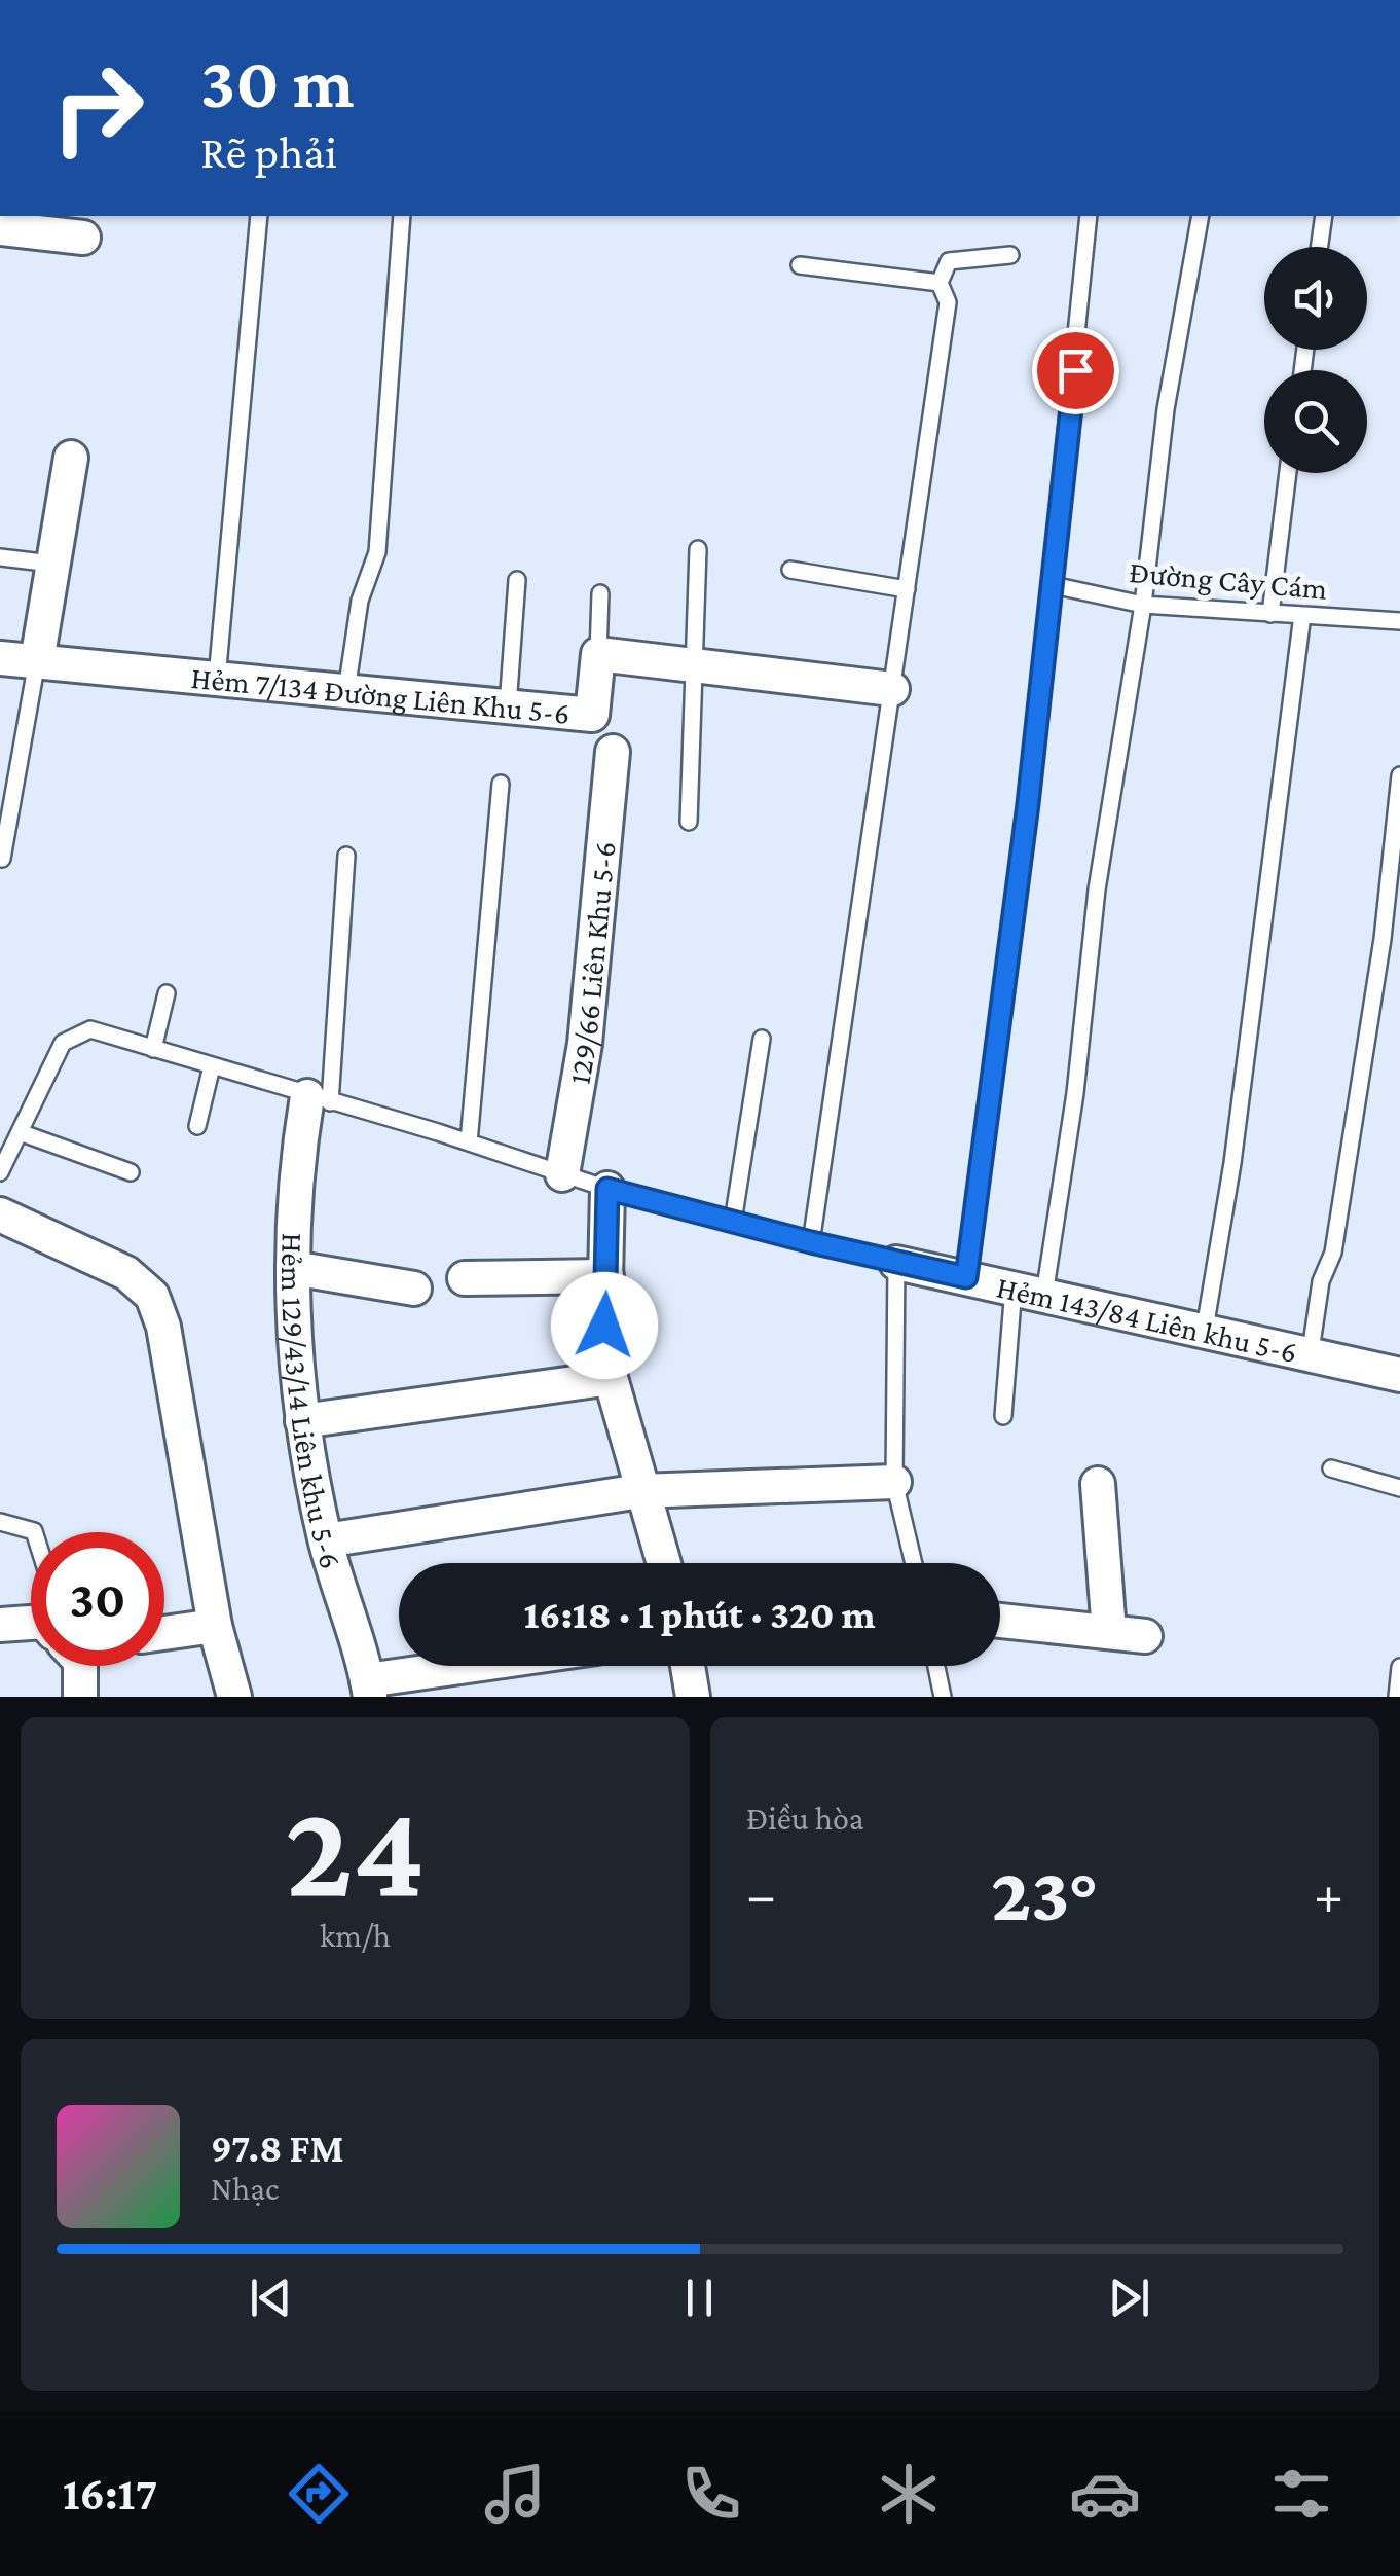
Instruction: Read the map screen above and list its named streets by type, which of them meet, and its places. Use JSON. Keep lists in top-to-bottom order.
{
  "streets": {
    "street": [
      "Hẻm 7/134 Đường Liên Khu 5-6",
      "129/66 Liên Khu 5-6",
      "Hẻm 143/84 Liên khu 5-6",
      "Hẻm 129/43/14 Liên khu 5-6"
    ],
    "lane": ["Đường Cây Cám"]
  },
  "page": {
    "turn": ["30 m", "Rẽ phải"],
    "limit": "30",
    "trip": "16:18 · 1 phút · 320 m",
    "tile": [
      ["24", "km/h"],
      "Điều hòa"
    ],
    "heat": ["−", "23°", "+"],
    "song": ["97.8 FM", "Nhạc"],
    "tabs": "16:17"
  }
}
